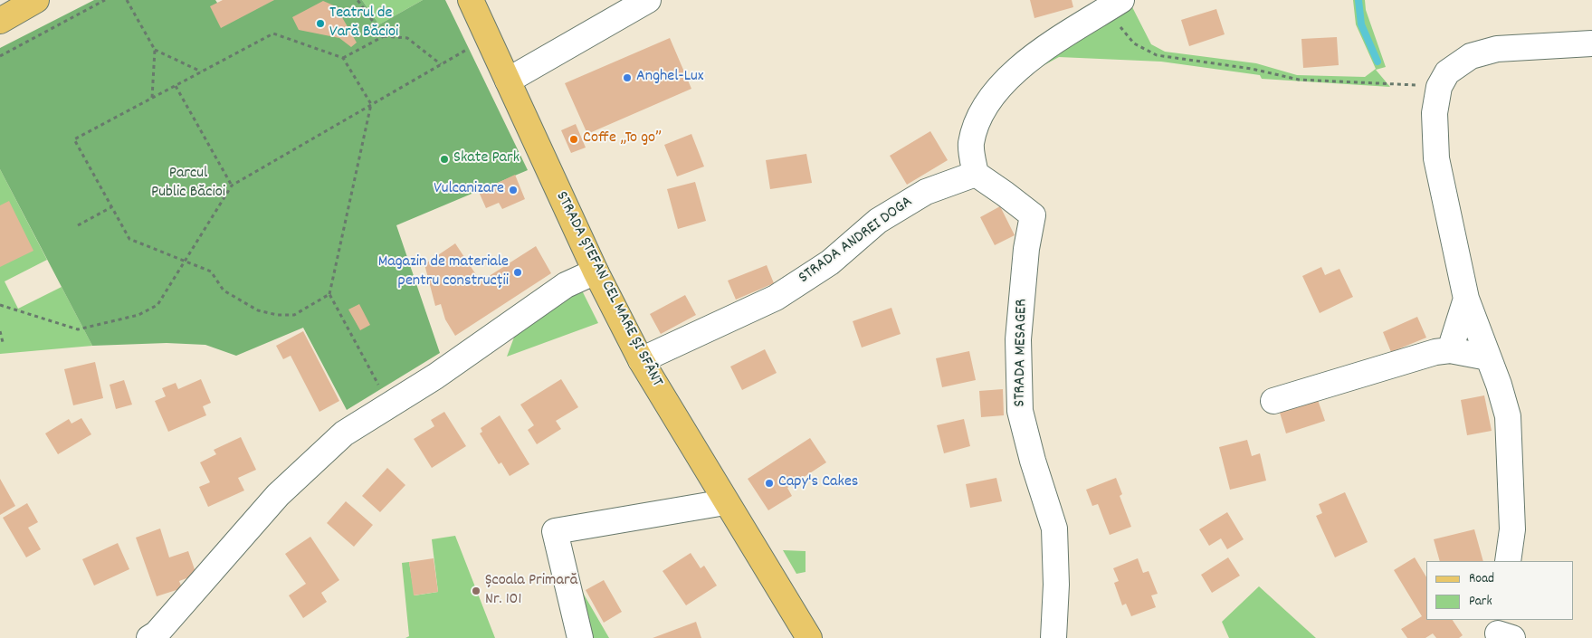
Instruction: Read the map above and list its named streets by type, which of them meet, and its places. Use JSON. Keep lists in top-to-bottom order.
{
  "streets": {
    "main road": ["STRADA ȘTEFAN CEL MARE ȘI SFÂNT"],
    "street": ["STRADA ANDREI DOGA", "STRADA MESAGER"]
  },
  "crossings": [
    ["STRADA ANDREI DOGA", "STRADA ȘTEFAN CEL MARE ȘI SFÂNT"],
    ["STRADA ANDREI DOGA", "STRADA MESAGER"]
  ],
  "parks": ["Parcul Public Băcioi"],
  "places": [
    "Teatrul de Vară Băcioi",
    "Anghel-Lux",
    "Coffe „To go”",
    "Skate Park",
    "Vulcanizare",
    "Magazin de materiale pentru construcții",
    "Capy's Cakes",
    "Școala Primară Nr. 101"
  ],
  "legend": ["Road", "Park"]
}
